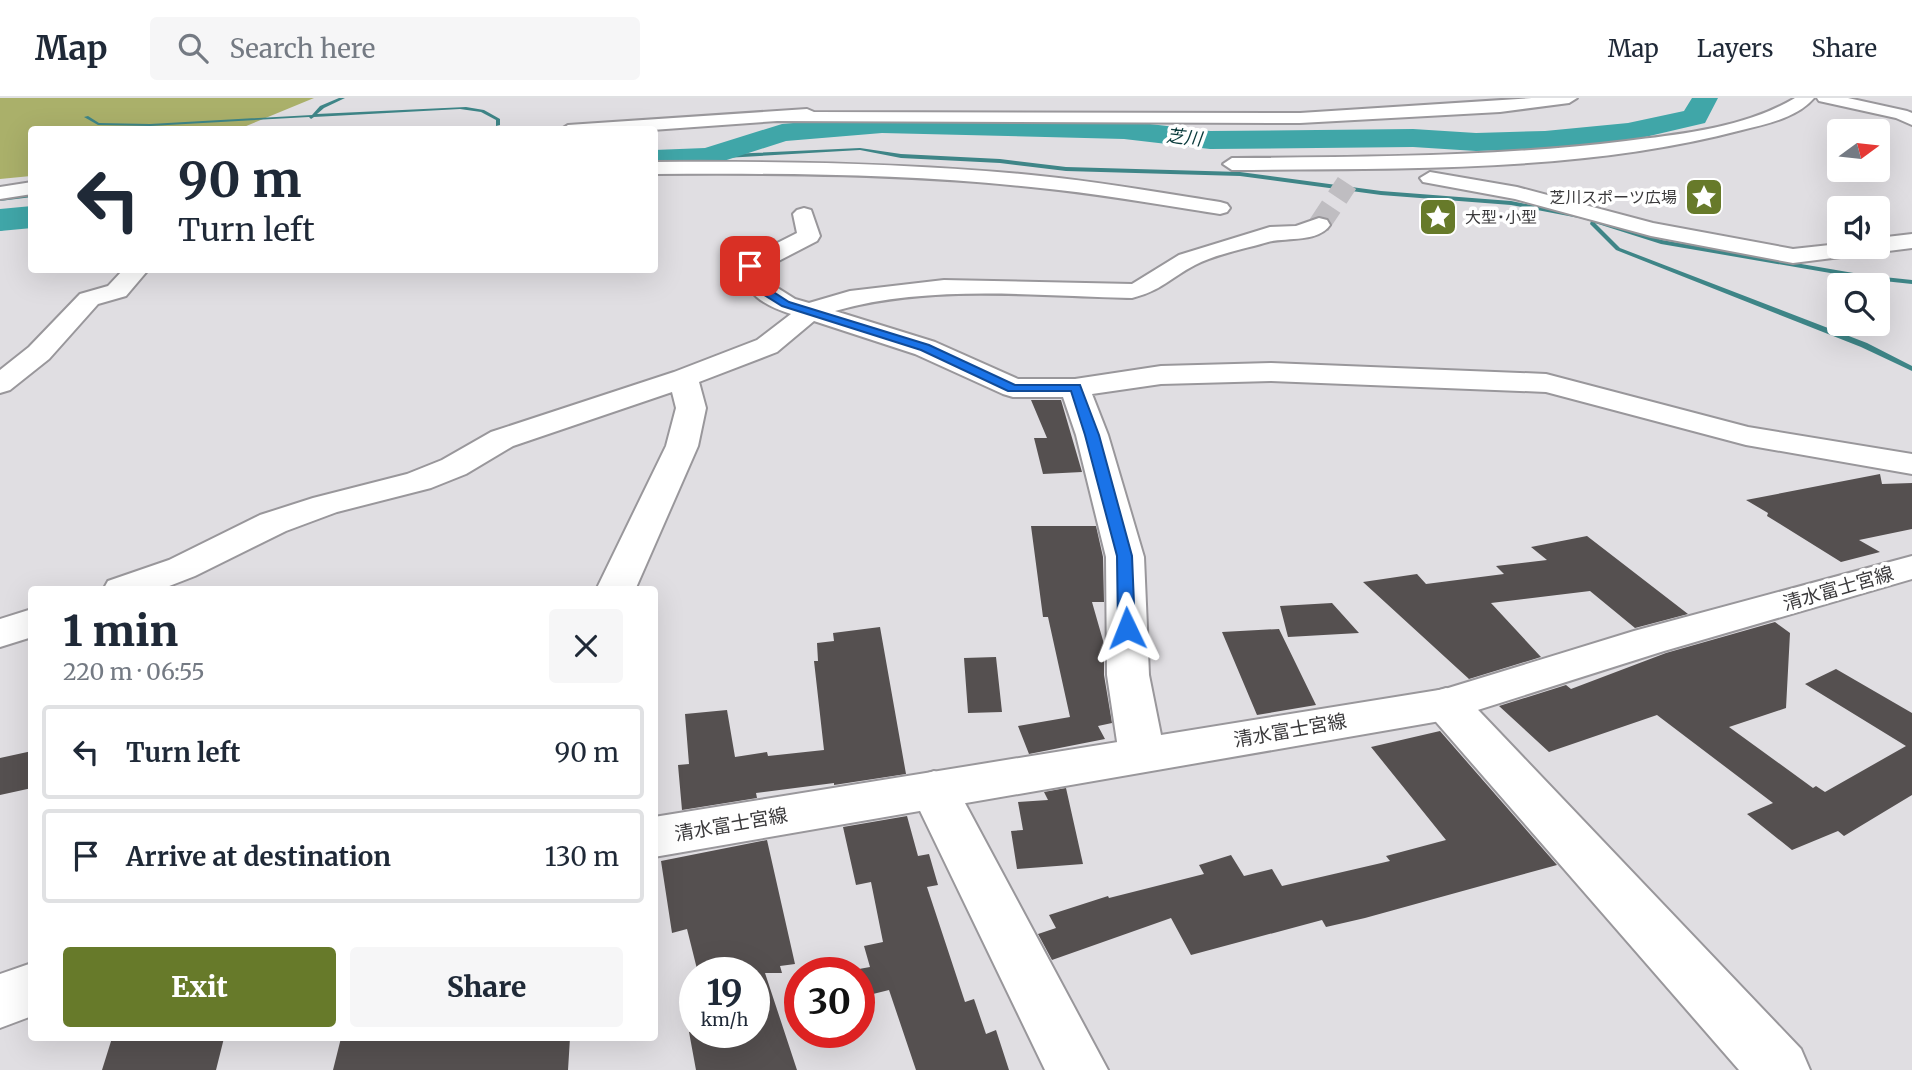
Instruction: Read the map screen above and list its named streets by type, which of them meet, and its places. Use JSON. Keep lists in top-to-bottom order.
{
  "streets": {
    "street": ["清水富士宮線"]
  },
  "water": ["芝川"],
  "places": {
    "place": ["芝川スポーツ広場", "大型･小型"]
  },
  "north": "right",
  "page": {
    "header": "Map",
    "search": "Search here",
    "nav": ["Map", "Layers", "Share"],
    "turn": ["90 m", "Turn left"],
    "heading": ["1 min", "220 m · 06:55"],
    "list": [
      {
        "name": "Turn left",
        "value": "90 m"
      },
      {
        "name": "Arrive at destination",
        "value": "130 m"
      }
    ],
    "buttons": ["Exit", "Share"],
    "speed": "19 km/h",
    "limit": "30"
  }
}
